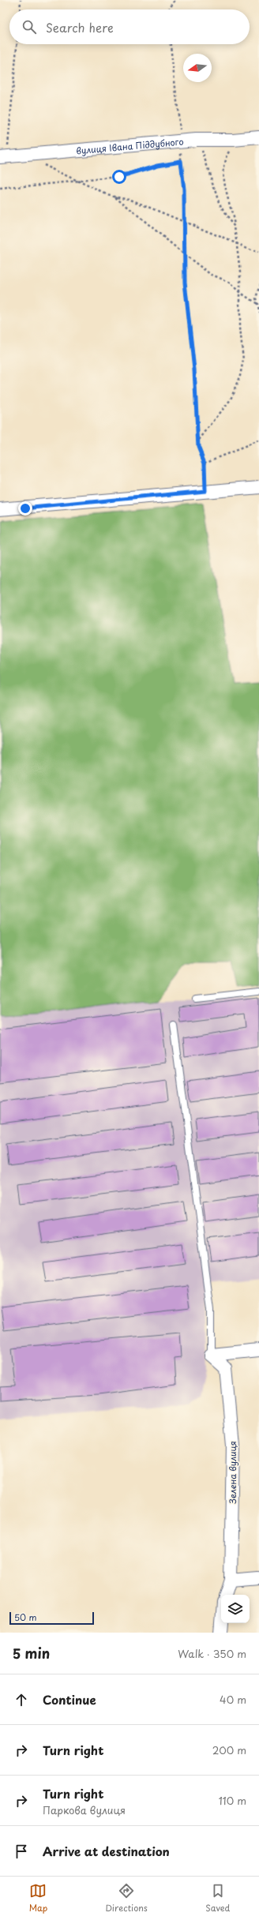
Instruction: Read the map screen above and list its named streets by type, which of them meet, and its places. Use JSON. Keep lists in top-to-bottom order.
{
  "streets": {
    "street": ["вулиця Івана Піддубного", "Зелена вулиця"]
  },
  "scale_bar": "50 m",
  "north": "left",
  "page": {
    "search": "Search here",
    "scale": "50 m",
    "heading": ["5 min", "Walk · 350 m"],
    "list": [
      ["Continue", "40 m"],
      ["Turn right", "200 m"],
      ["Turn right", "Паркова вулиця", "110 m"],
      "Arrive at destination"
    ],
    "nav": ["Map", "Directions", "Saved"]
  }
}
